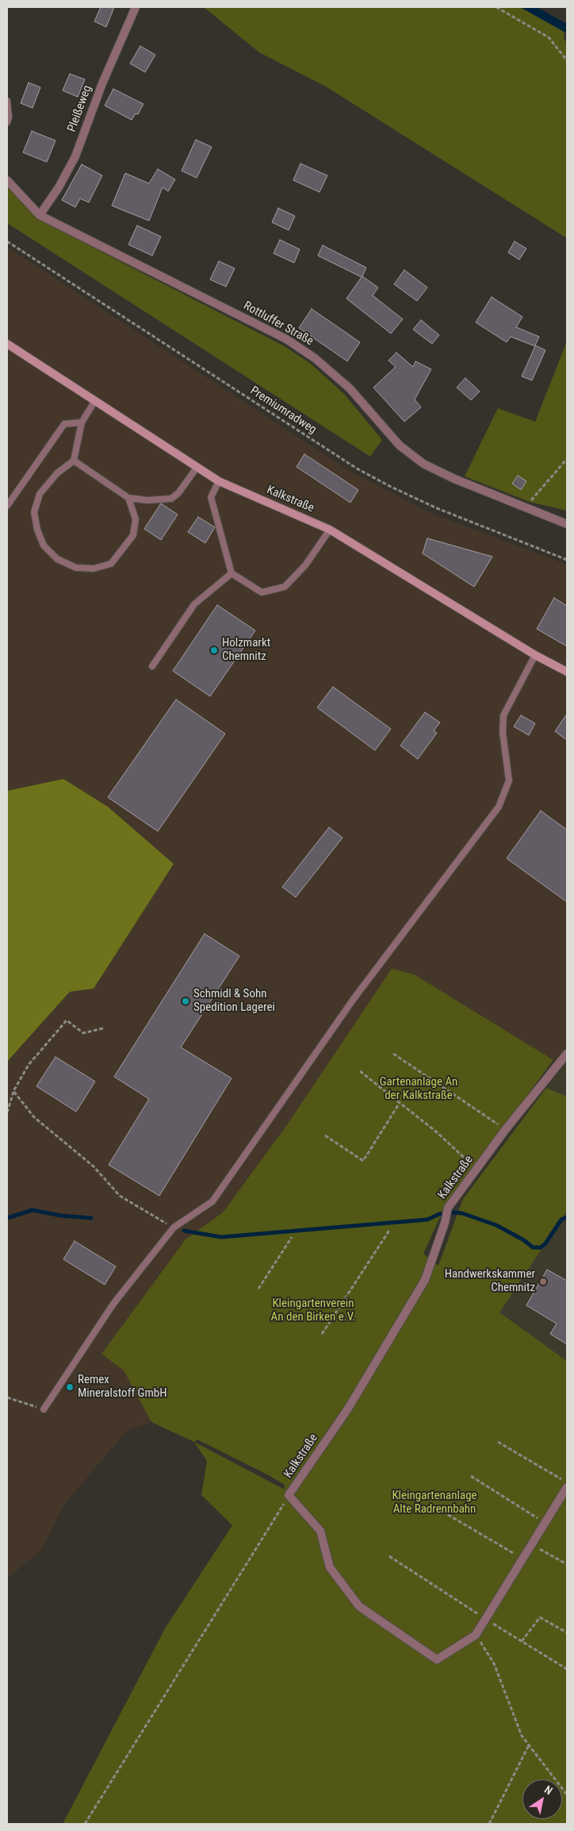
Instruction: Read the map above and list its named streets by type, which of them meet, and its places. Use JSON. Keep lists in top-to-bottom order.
{
  "streets": {
    "main road": ["Kalkstraße"],
    "street": ["Pleißeweg", "Rottluffer Straße"],
    "path": ["Premiumradweg"]
  },
  "crossings": [
    ["Pleißeweg", "Rottluffer Straße"]
  ],
  "parks": ["Gartenanlage An der Kalkstraße", "Kleingartenverein An den Birken e.V.", "Kleingartenanlage Alte Radrennbahn"],
  "places": [
    "Holzmarkt Chemnitz",
    "Schmidl & Sohn Spedition Lagerei",
    "Handwerkskammer Chemnitz",
    "Remex Mineralstoff GmbH"
  ],
  "north": "top right"
}
